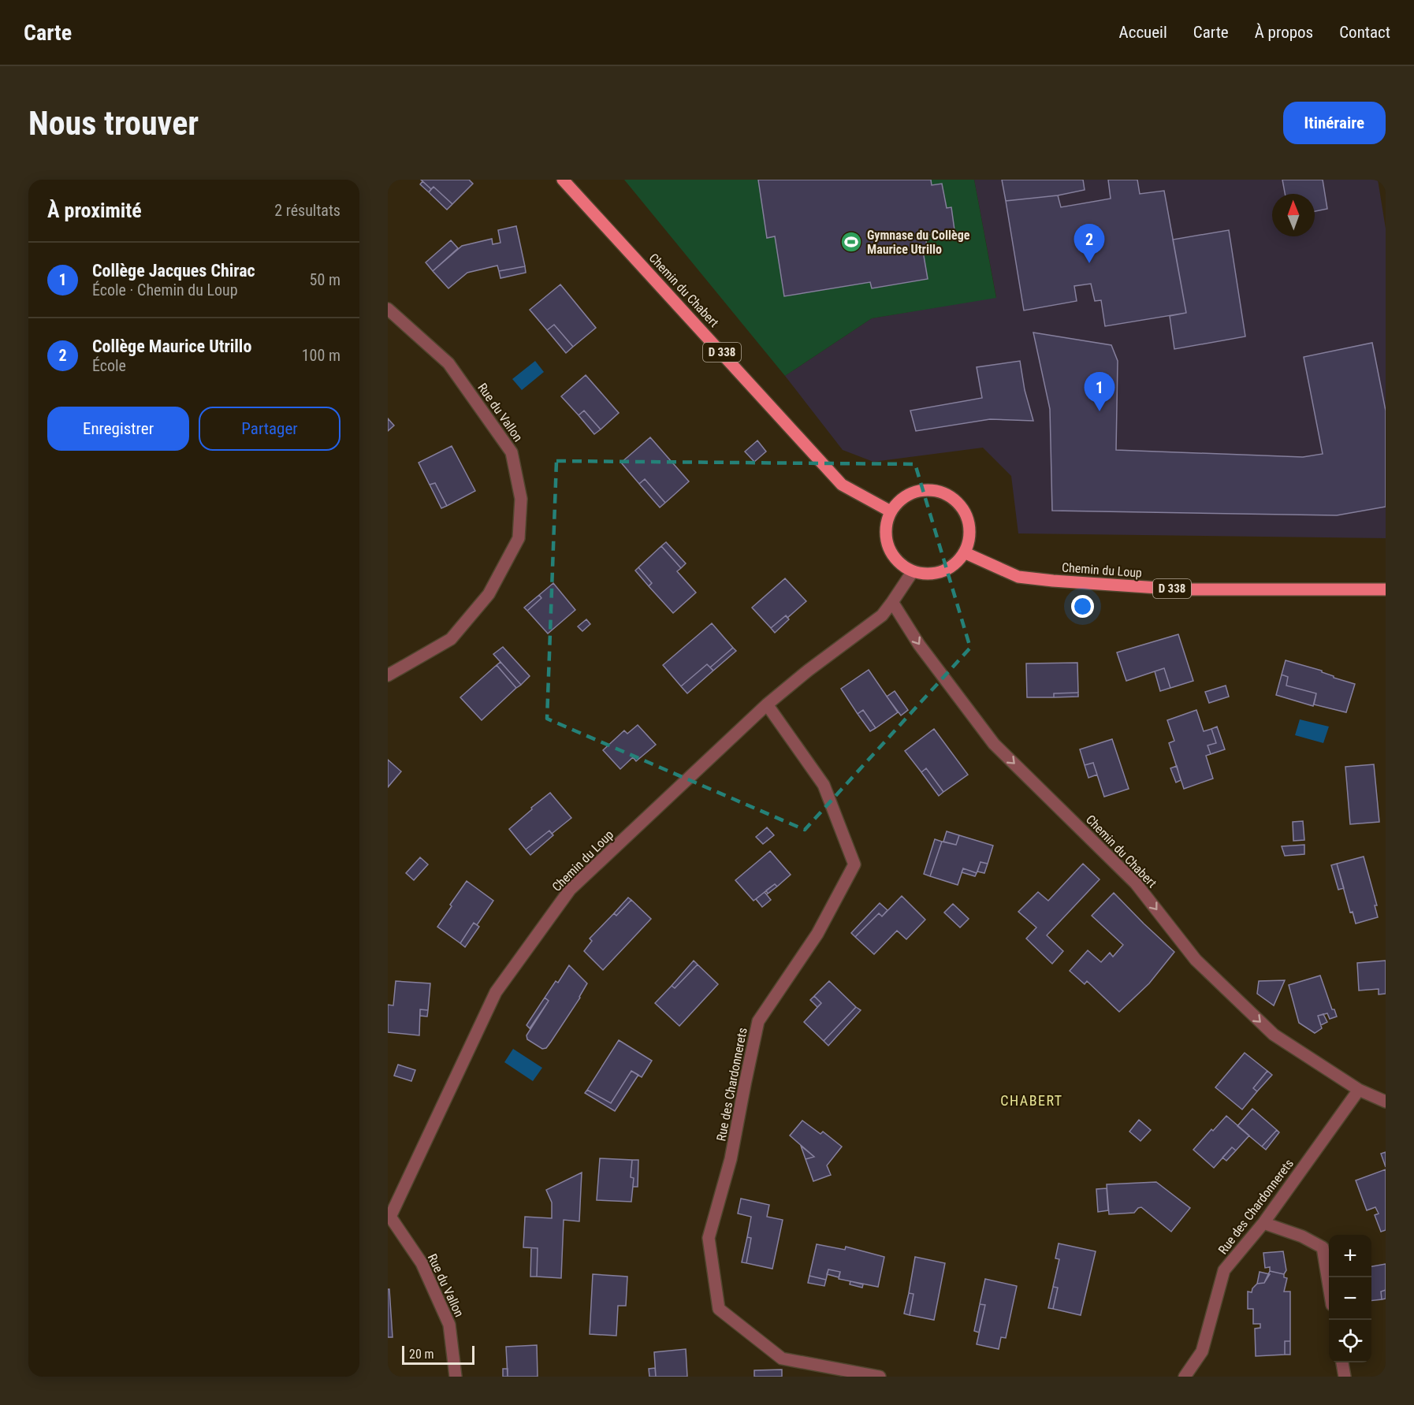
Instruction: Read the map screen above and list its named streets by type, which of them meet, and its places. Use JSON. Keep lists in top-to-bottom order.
{
  "streets": {
    "main road": ["Chemin du Chabert", "D 338", "Chemin du Loup"],
    "street": ["Rue du Vallon", "Rue des Chardonnerets"]
  },
  "crossings": [
    ["Chemin du Chabert", "Chemin du Loup"],
    ["Chemin du Chabert", "Rue des Chardonnerets"],
    ["Rue du Vallon", "Chemin du Loup"],
    ["Chemin du Loup", "Rue des Chardonnerets"]
  ],
  "one_way": ["Chemin du Chabert"],
  "districts": ["CHABERT"],
  "places": {
    "sports": ["Gymnase du Collège Maurice Utrillo"]
  },
  "scale_bar": "20 m",
  "north": "top",
  "page": {
    "header": "Carte",
    "nav": [
      "Accueil",
      "Carte",
      "À propos",
      "Contact"
    ],
    "buttons": [
      "Itinéraire",
      ["Enregistrer", "Partager"]
    ],
    "title": "Nous trouver",
    "heading": ["À proximité", "2 résultats"],
    "pins": ["2", "1"],
    "list": [
      {
        "mark": "1",
        "name": "Collège Jacques Chirac",
        "note": "École · Chemin du Loup",
        "value": "50 m"
      },
      {
        "mark": "2",
        "name": "Collège Maurice Utrillo",
        "note": "École",
        "value": "100 m"
      }
    ],
    "map_buttons": ["+", "−"],
    "scale": "20 m"
  }
}
